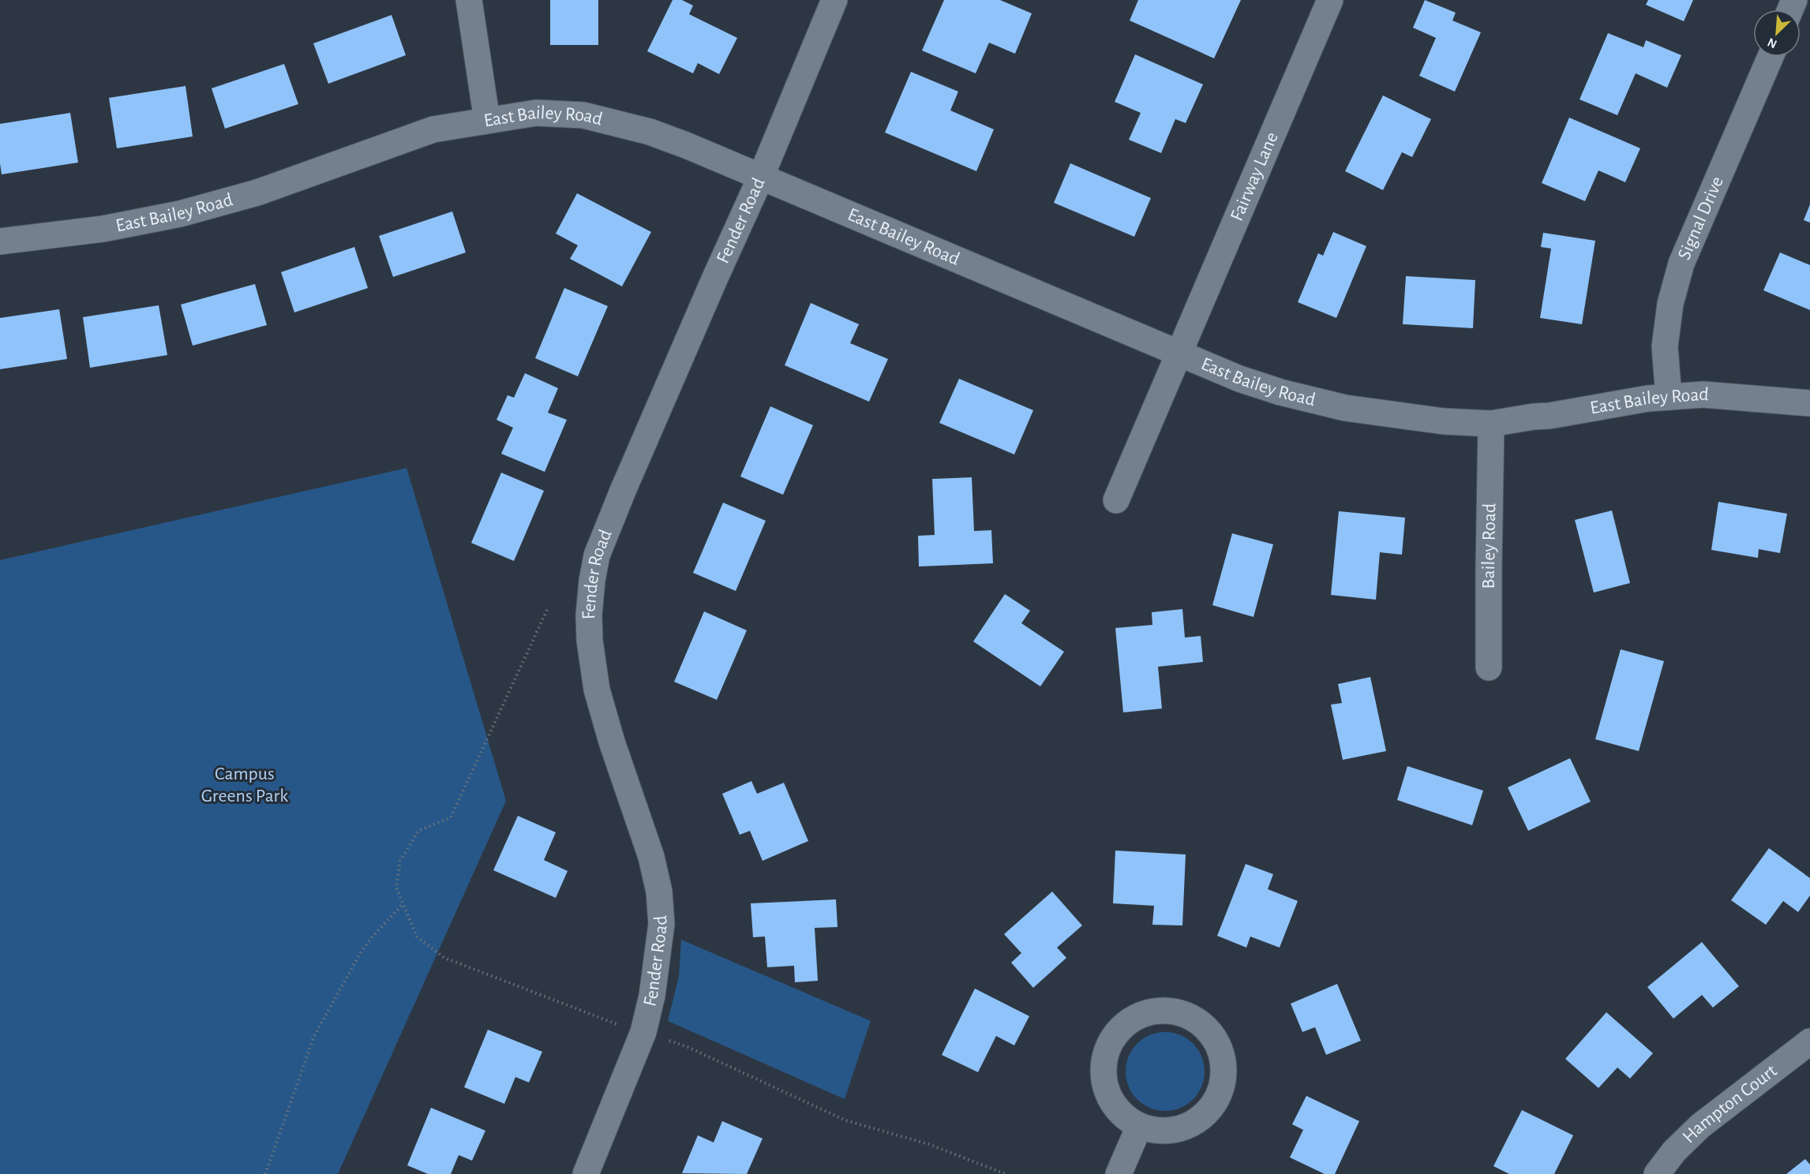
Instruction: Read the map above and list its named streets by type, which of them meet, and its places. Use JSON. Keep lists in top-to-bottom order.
{
  "streets": {
    "street": [
      "East Bailey Road",
      "Fairway Lane",
      "Signal Drive",
      "Fender Road",
      "Bailey Road",
      "Hampton Court"
    ]
  },
  "crossings": [
    ["East Bailey Road", "Fairway Lane"],
    ["East Bailey Road", "Signal Drive"],
    ["East Bailey Road", "Fender Road"],
    ["East Bailey Road", "Bailey Road"]
  ],
  "parks": ["Campus Greens Park"],
  "north": "bottom left"
}
